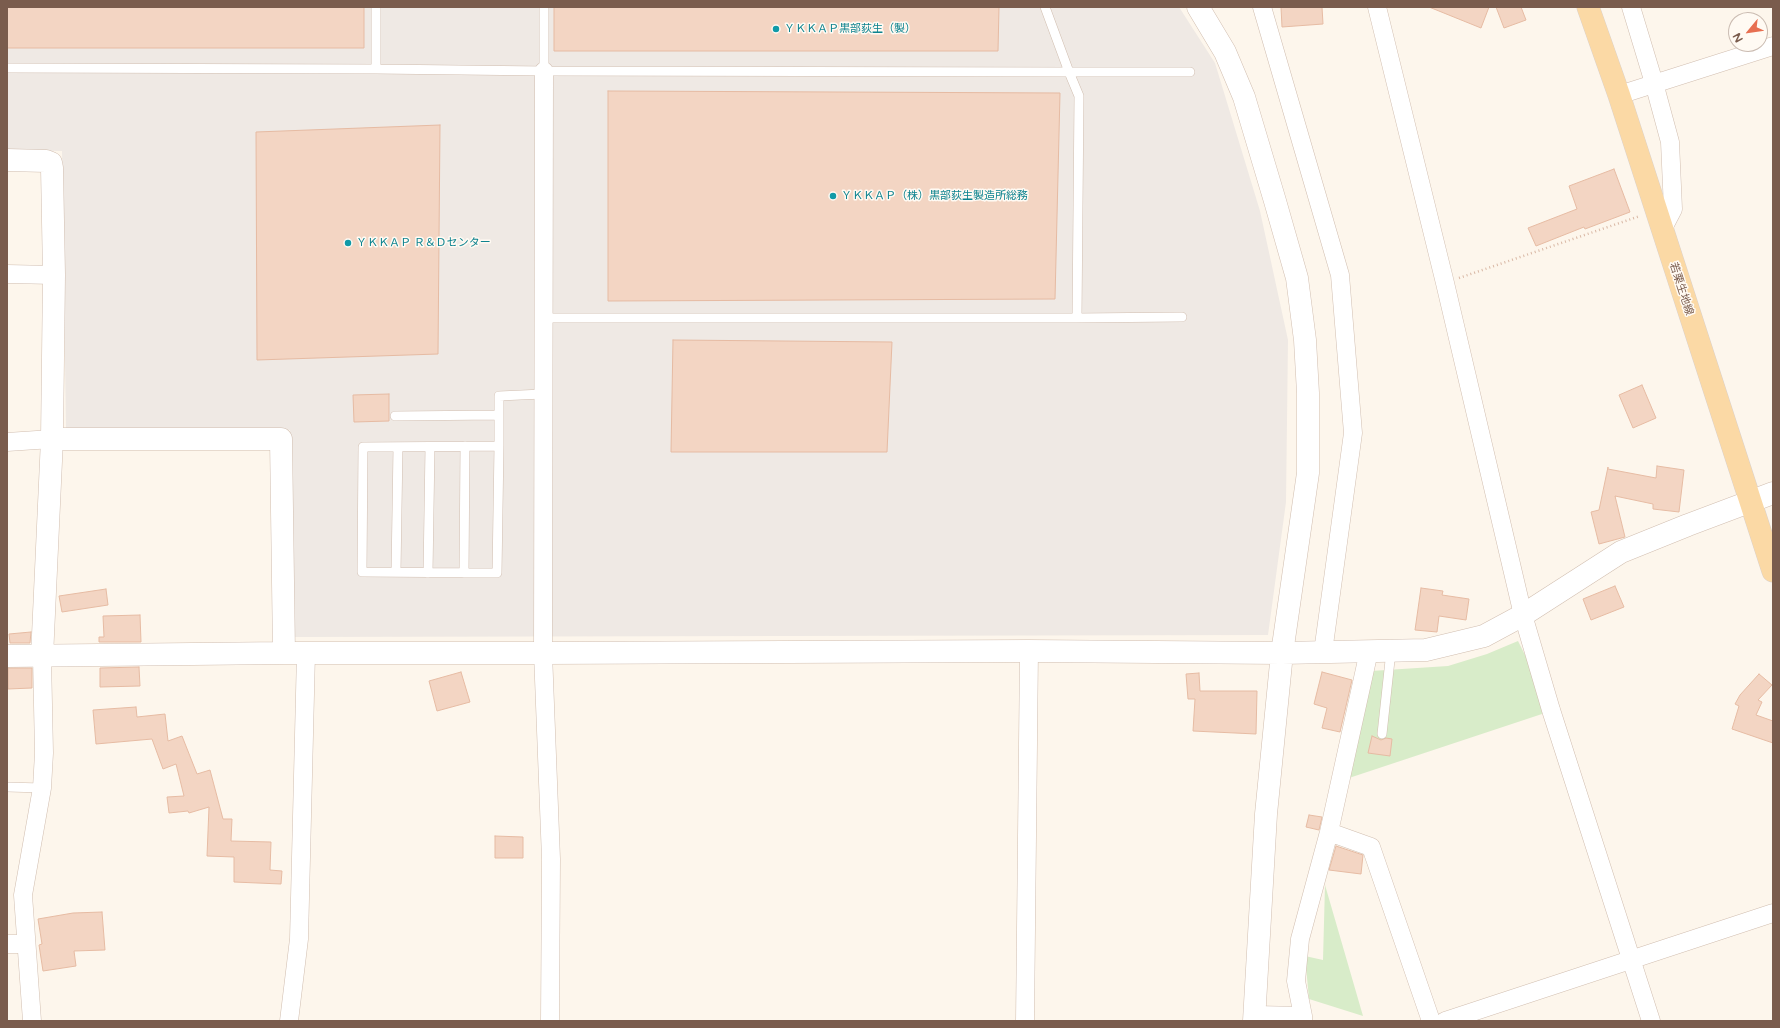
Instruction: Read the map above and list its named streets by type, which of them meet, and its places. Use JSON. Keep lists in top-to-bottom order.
{
  "streets": {
    "main road": ["若栗生地線"]
  },
  "places": ["ＹＫＫＡＰ黒部荻生（製）", "ＹＫＫＡＰ（株）黒部荻生製造所総務", "ＹＫＫＡＰ Ｒ＆Ｄセンター"],
  "north": "bottom left"
}
